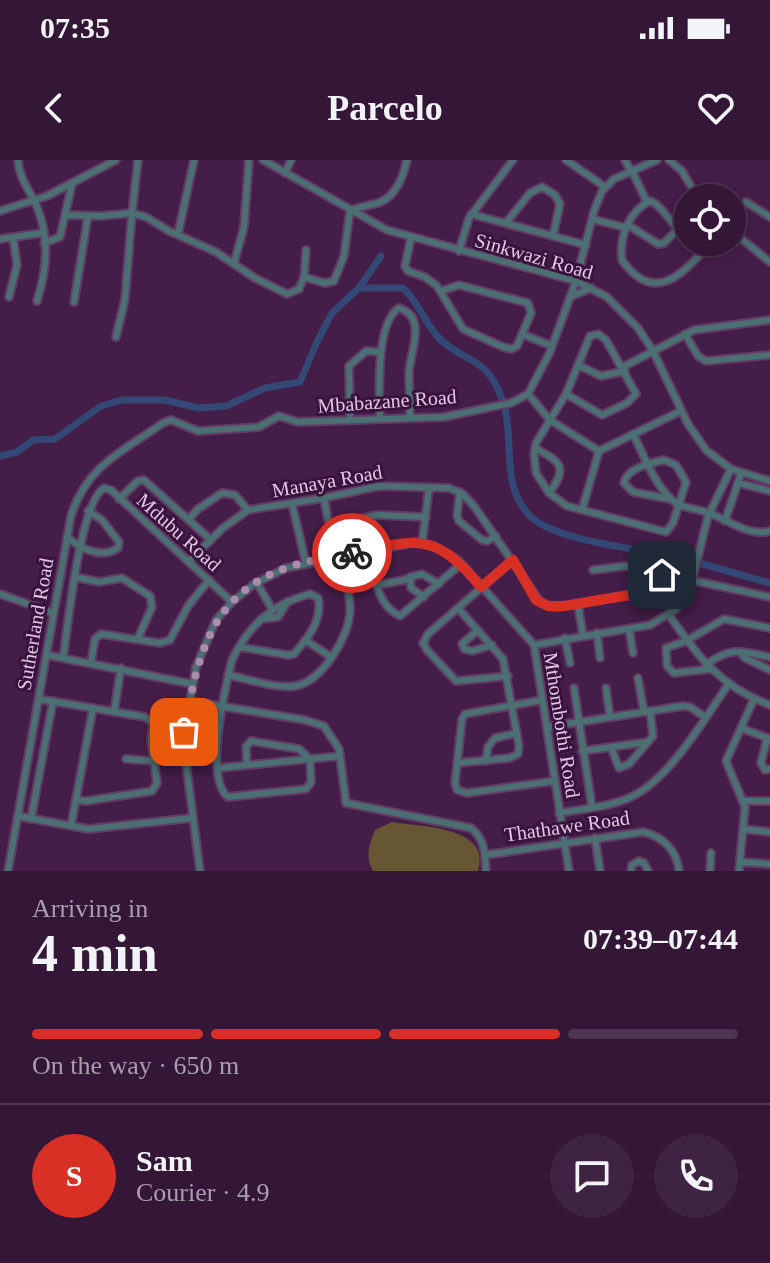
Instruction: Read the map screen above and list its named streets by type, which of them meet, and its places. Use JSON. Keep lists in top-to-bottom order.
{
  "streets": {
    "street": [
      "Sinkwazi Road",
      "Mbabazane Road",
      "Manaya Road",
      "Mdubu Road",
      "Sutherland Road",
      "Mthombothi Road",
      "Thathawe Road"
    ]
  },
  "crossings": [
    ["Mbabazane Road", "Sutherland Road"],
    ["Manaya Road", "Mdubu Road"],
    ["Mthombothi Road", "Thathawe Road"]
  ],
  "page": {
    "status": "07:35",
    "header": "Parcelo",
    "heading": ["4 min", "Arriving in", "07:39–07:44"],
    "panel": ["Sam", "Courier · 4.9"],
    "bar": "On the way · 650 m",
    "round": "S"
  }
}
